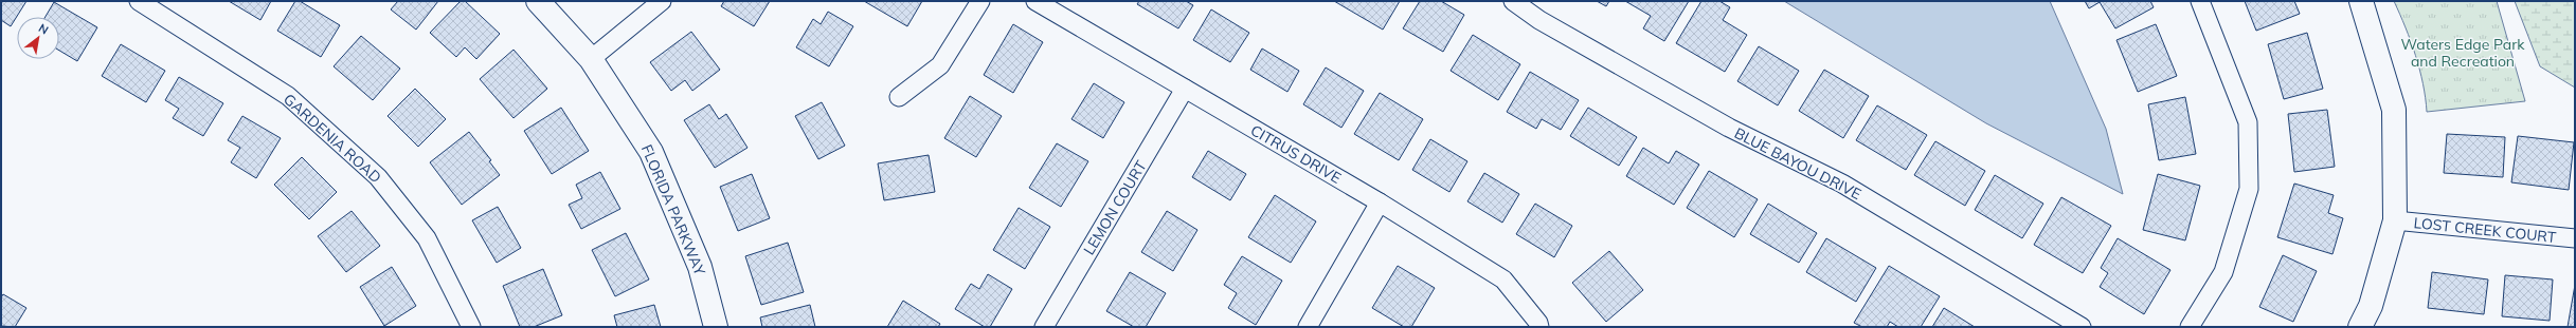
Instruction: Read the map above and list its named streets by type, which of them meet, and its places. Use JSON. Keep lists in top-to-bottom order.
{
  "streets": {
    "street": [
      "GARDENIA ROAD",
      "CITRUS DRIVE",
      "BLUE BAYOU DRIVE",
      "LEMON COURT",
      "FLORIDA PARKWAY",
      "LOST CREEK COURT"
    ]
  },
  "crossings": [
    ["CITRUS DRIVE", "LEMON COURT"]
  ],
  "parks": ["Waters Edge Park and Recreation"],
  "north": "top right"
}
